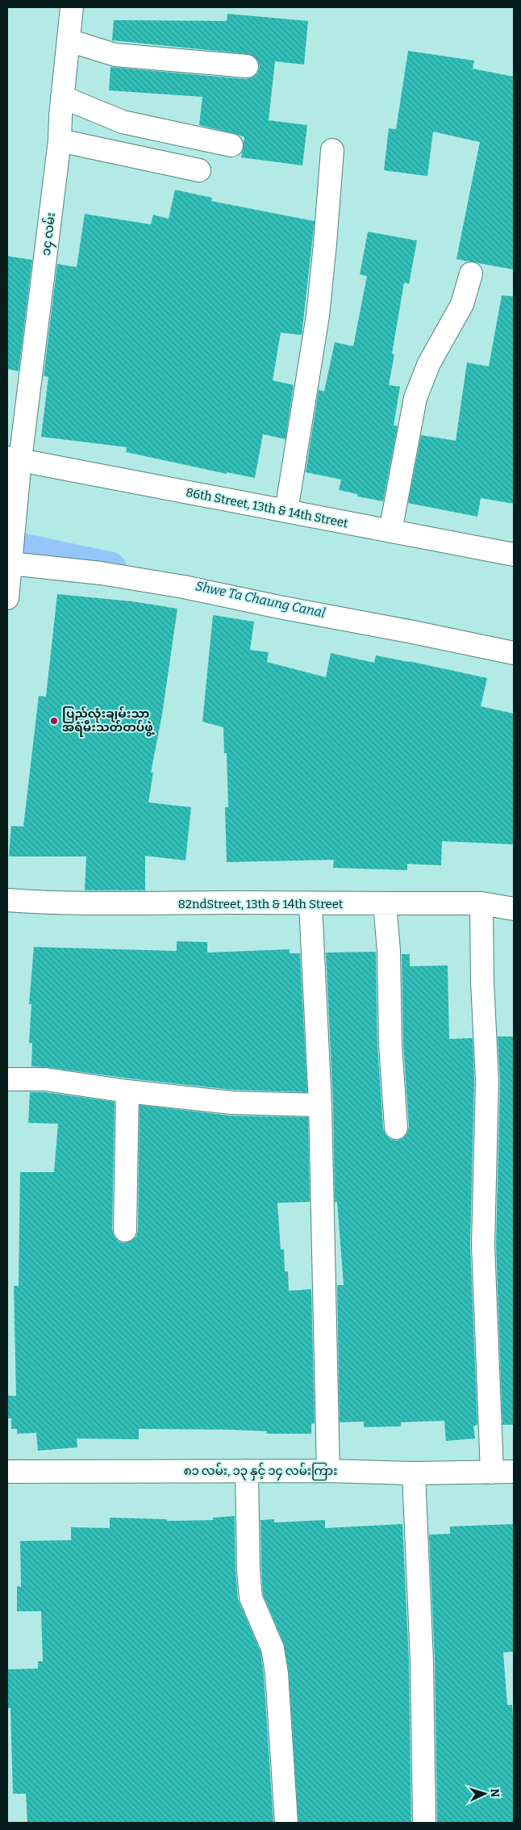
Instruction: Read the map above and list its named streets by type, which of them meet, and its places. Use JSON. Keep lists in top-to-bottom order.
{
  "streets": {
    "street": [
      "၁၄ လမ်း",
      "86th Street, 13th & 14th Street",
      "82ndStreet, 13th & 14th Street",
      "၈၁ လမ်း, ၁၃ နှင့် ၁၄ လမ်းကြား"
    ]
  },
  "crossings": [
    ["၁၄ လမ်း", "86th Street, 13th & 14th Street"]
  ],
  "water": ["Shwe Ta Chaung Canal"],
  "places": ["ပြည်လုံးချမ်းသာ အရံမီးသတ်တပ်ဖွဲ့"],
  "north": "right"
}
